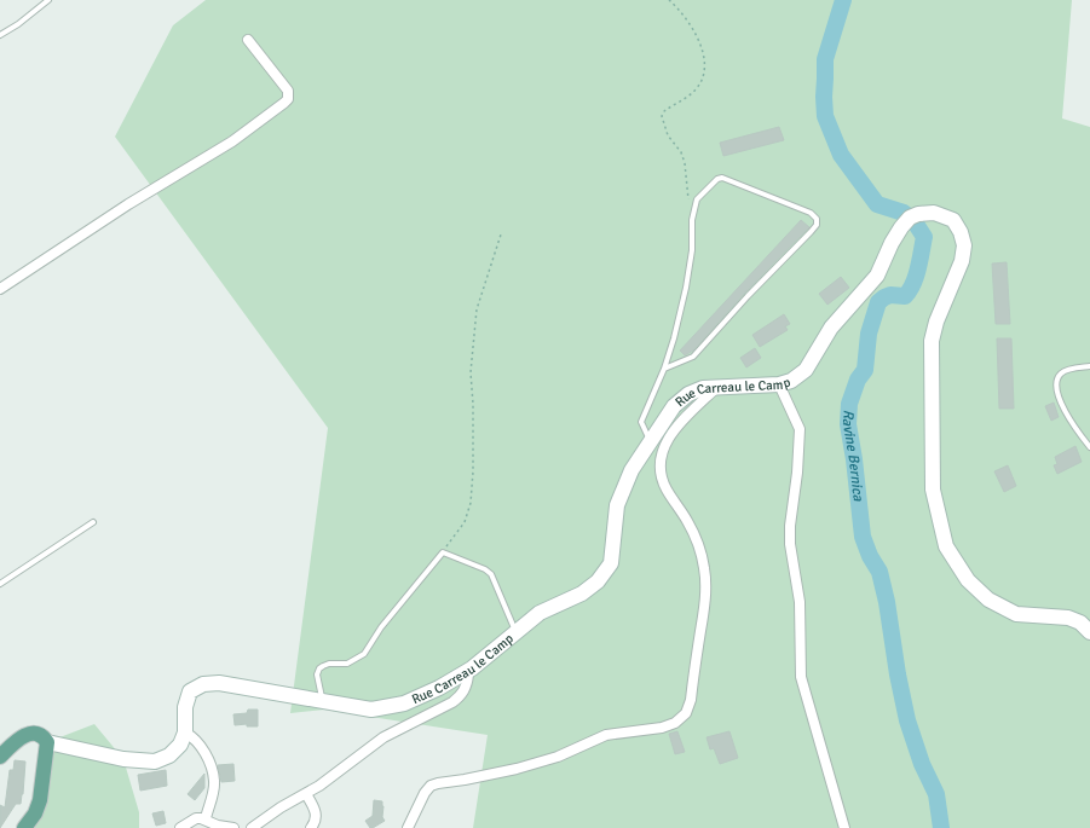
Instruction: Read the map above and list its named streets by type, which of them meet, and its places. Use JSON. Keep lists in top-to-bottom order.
{
  "streets": {
    "main road": ["Rue Carreau le Camp"]
  },
  "water": ["Ravine Bernica"]
}
